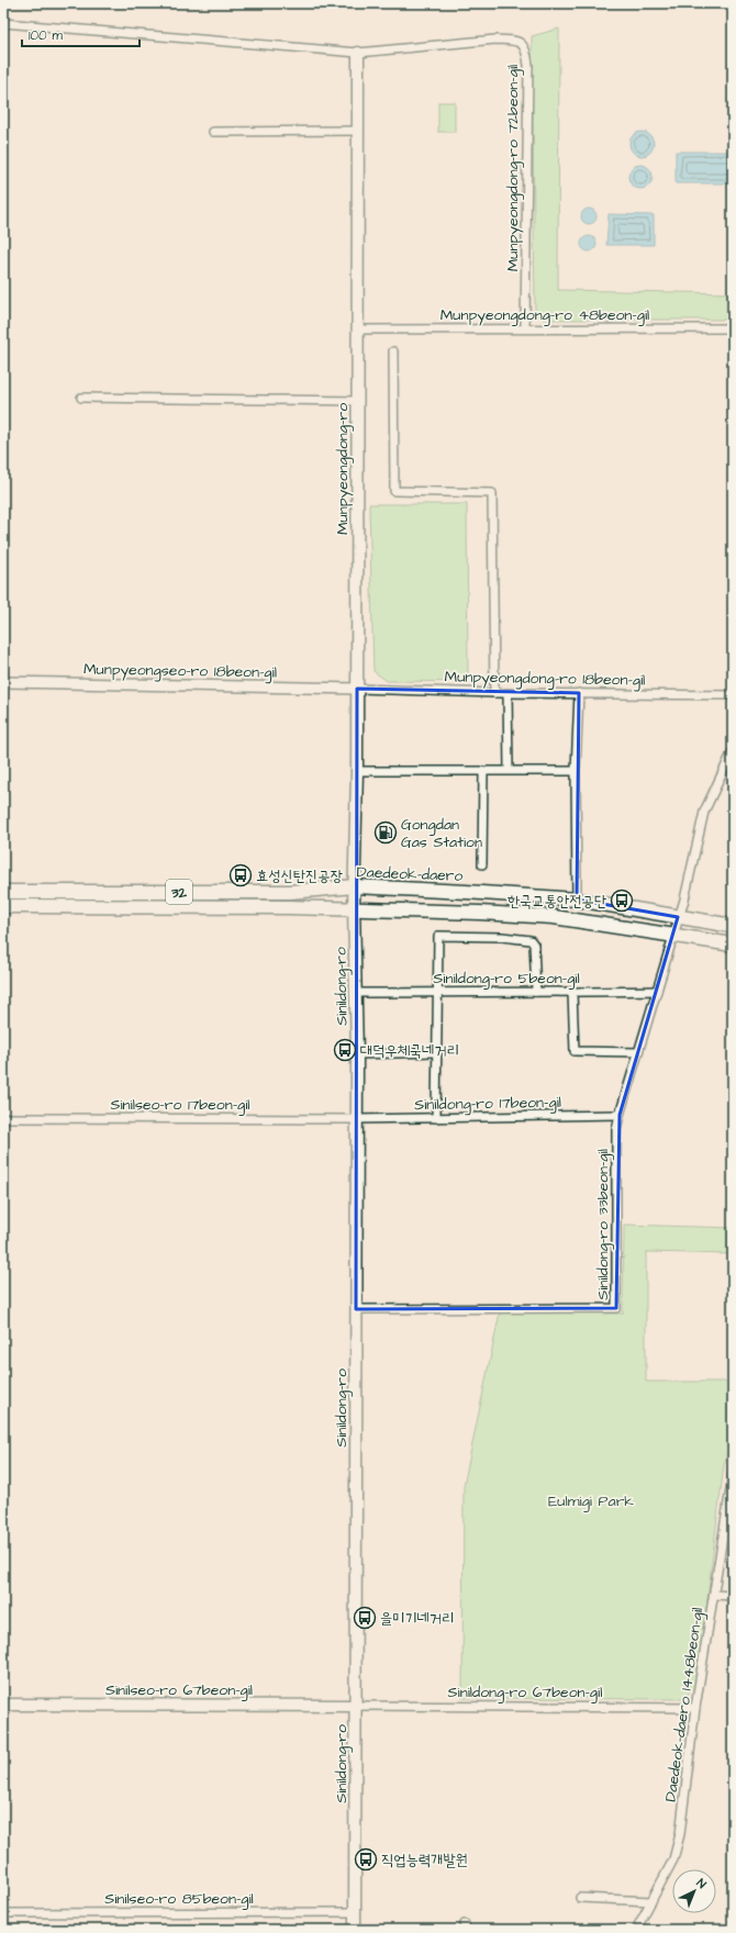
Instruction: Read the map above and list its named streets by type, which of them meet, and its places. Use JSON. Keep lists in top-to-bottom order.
{
  "streets": {
    "main road": [
      "Munpyeongdong-ro",
      "Daedeok-daero",
      "32",
      "Sinildong-ro",
      "Sinilseo-ro 67beon-gil"
    ],
    "street": [
      "Munpyeongdong-ro 72beon-gil",
      "Munpyeongdong-ro 48beon-gil",
      "Munpyeongseo-ro 18beon-gil",
      "Munpyeongdong-ro 18beon-gil",
      "Sinildong-ro 5beon-gil",
      "Sinildong-ro 17beon-gil",
      "Sinilseo-ro 17beon-gil",
      "Sinildong-ro 33beon-gil",
      "Sinildong-ro 67beon-gil",
      "Daedeok-daero 1448beon-gil",
      "Sinilseo-ro 85beon-gil"
    ]
  },
  "crossings": [
    ["Munpyeongdong-ro 72beon-gil", "Munpyeongdong-ro 48beon-gil"],
    ["Munpyeongdong-ro 72beon-gil", "Munpyeongdong-ro"],
    ["Munpyeongdong-ro 48beon-gil", "Munpyeongdong-ro"],
    ["Munpyeongdong-ro", "Munpyeongseo-ro 18beon-gil"],
    ["Munpyeongdong-ro", "Munpyeongdong-ro 18beon-gil"],
    ["Munpyeongdong-ro", "Daedeok-daero"],
    ["Munpyeongdong-ro", "Sinildong-ro"],
    ["Munpyeongseo-ro 18beon-gil", "Munpyeongdong-ro 18beon-gil"],
    ["Daedeok-daero", "Sinildong-ro"],
    ["Daedeok-daero", "Sinildong-ro 33beon-gil"],
    ["32", "Sinildong-ro"],
    ["32", "Sinildong-ro 33beon-gil"],
    ["Sinildong-ro 5beon-gil", "Sinildong-ro"],
    ["Sinildong-ro 5beon-gil", "Sinildong-ro 33beon-gil"],
    ["Sinildong-ro", "Sinildong-ro 17beon-gil"],
    ["Sinildong-ro", "Sinilseo-ro 17beon-gil"],
    ["Sinildong-ro", "Sinildong-ro 33beon-gil"],
    ["Sinildong-ro", "Sinilseo-ro 67beon-gil"],
    ["Sinildong-ro", "Sinildong-ro 67beon-gil"],
    ["Sinildong-ro", "Sinilseo-ro 85beon-gil"],
    ["Sinildong-ro 17beon-gil", "Sinilseo-ro 17beon-gil"],
    ["Sinildong-ro 17beon-gil", "Sinildong-ro 33beon-gil"],
    ["Sinilseo-ro 67beon-gil", "Sinildong-ro 67beon-gil"],
    ["Sinildong-ro 67beon-gil", "Daedeok-daero 1448beon-gil"]
  ],
  "parks": ["Eulmigi Park"],
  "places": {
    "fuel station": ["Gongdan Gas Station"],
    "bus stop": [
      "효성신탄진공장",
      "한국교통안전공단",
      "대덕우체국네거리",
      "을미기네거리",
      "직업능력개발원"
    ]
  },
  "scale_bar": "100 m",
  "north": "top right"
}
